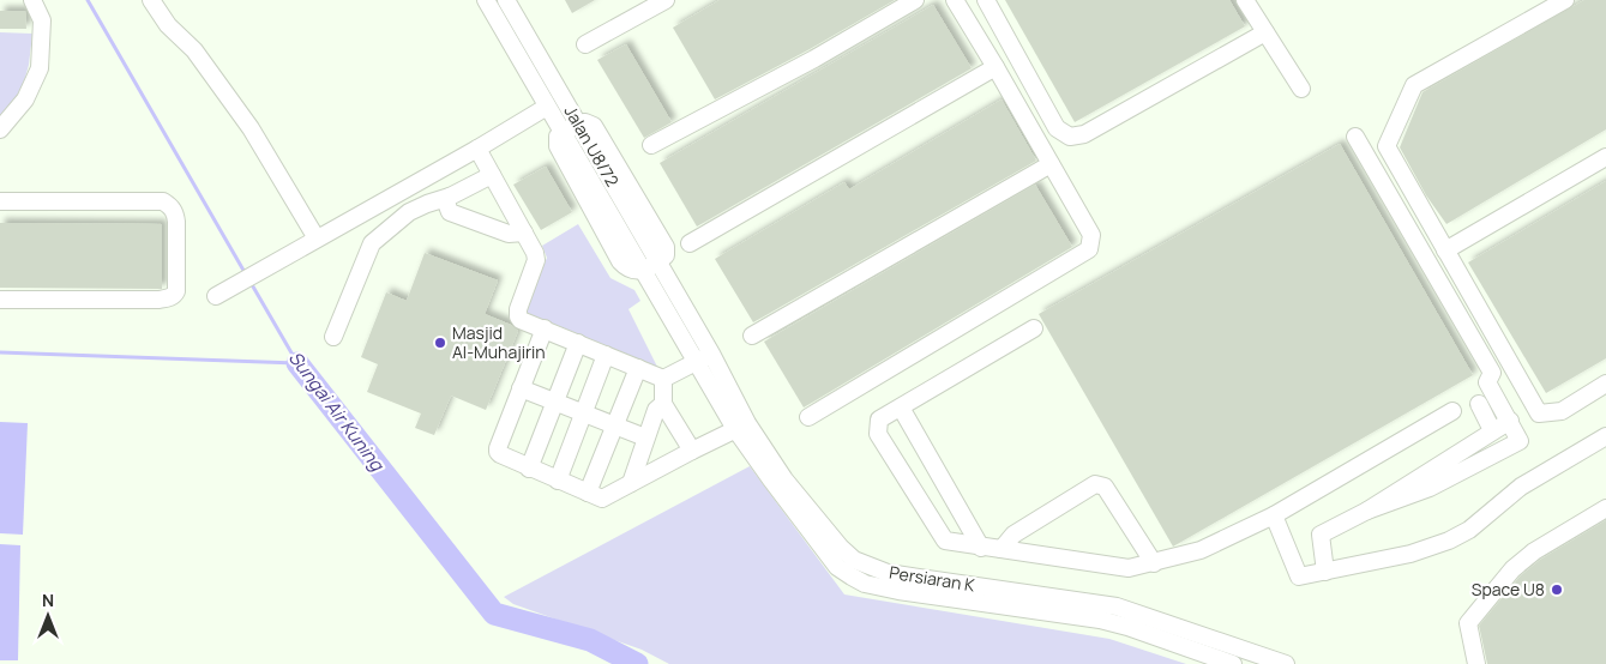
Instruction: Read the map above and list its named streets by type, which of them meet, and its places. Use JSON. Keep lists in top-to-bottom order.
{
  "streets": {
    "street": ["Jalan U8/72", "Persiaran K"]
  },
  "crossings": [
    ["Jalan U8/72", "Persiaran K"]
  ],
  "water": ["Sungai Air Kuning"],
  "places": ["Masjid Al-Muhajirin", "Space U8"],
  "north": "top"
}
